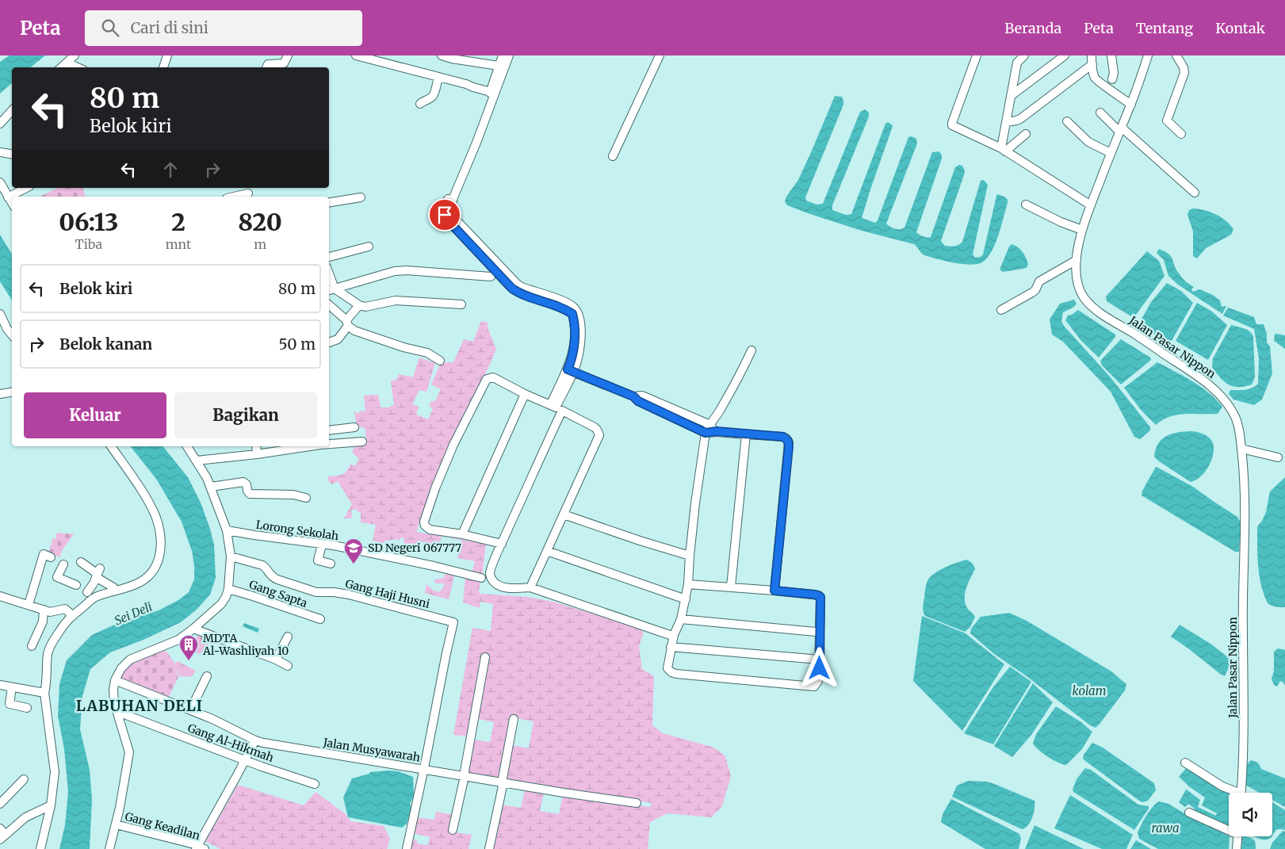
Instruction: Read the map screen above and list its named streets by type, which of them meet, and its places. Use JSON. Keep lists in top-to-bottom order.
{
  "streets": {
    "street": [
      "Jalan Pasar Nippon",
      "Lorong Sekolah",
      "Gang Sapta",
      "Gang Haji Husni",
      "Gang Al-Hikmah",
      "Jalan Musyawarah",
      "Gang Keadilan"
    ]
  },
  "crossings": [
    ["Gang Haji Husni", "Jalan Musyawarah"]
  ],
  "districts": ["LABUHAN DELI"],
  "water": ["Sei Deli", "kolam", "rawa"],
  "places": {
    "school or university": ["SD Negeri 067777"],
    "building": ["MDTA Al-Washliyah 10"]
  },
  "page": {
    "header": "Peta",
    "search": "Cari di sini",
    "nav": [
      "Beranda",
      "Peta",
      "Tentang",
      "Kontak"
    ],
    "turn": ["80 m", "Belok kiri"],
    "eta": [
      "06:13",
      "Tiba",
      "2",
      "mnt",
      "820",
      "m"
    ],
    "list": [
      {
        "name": "Belok kiri",
        "value": "80 m"
      },
      {
        "name": "Belok kanan",
        "value": "50 m"
      }
    ],
    "buttons": ["Keluar", "Bagikan"]
  }
}
